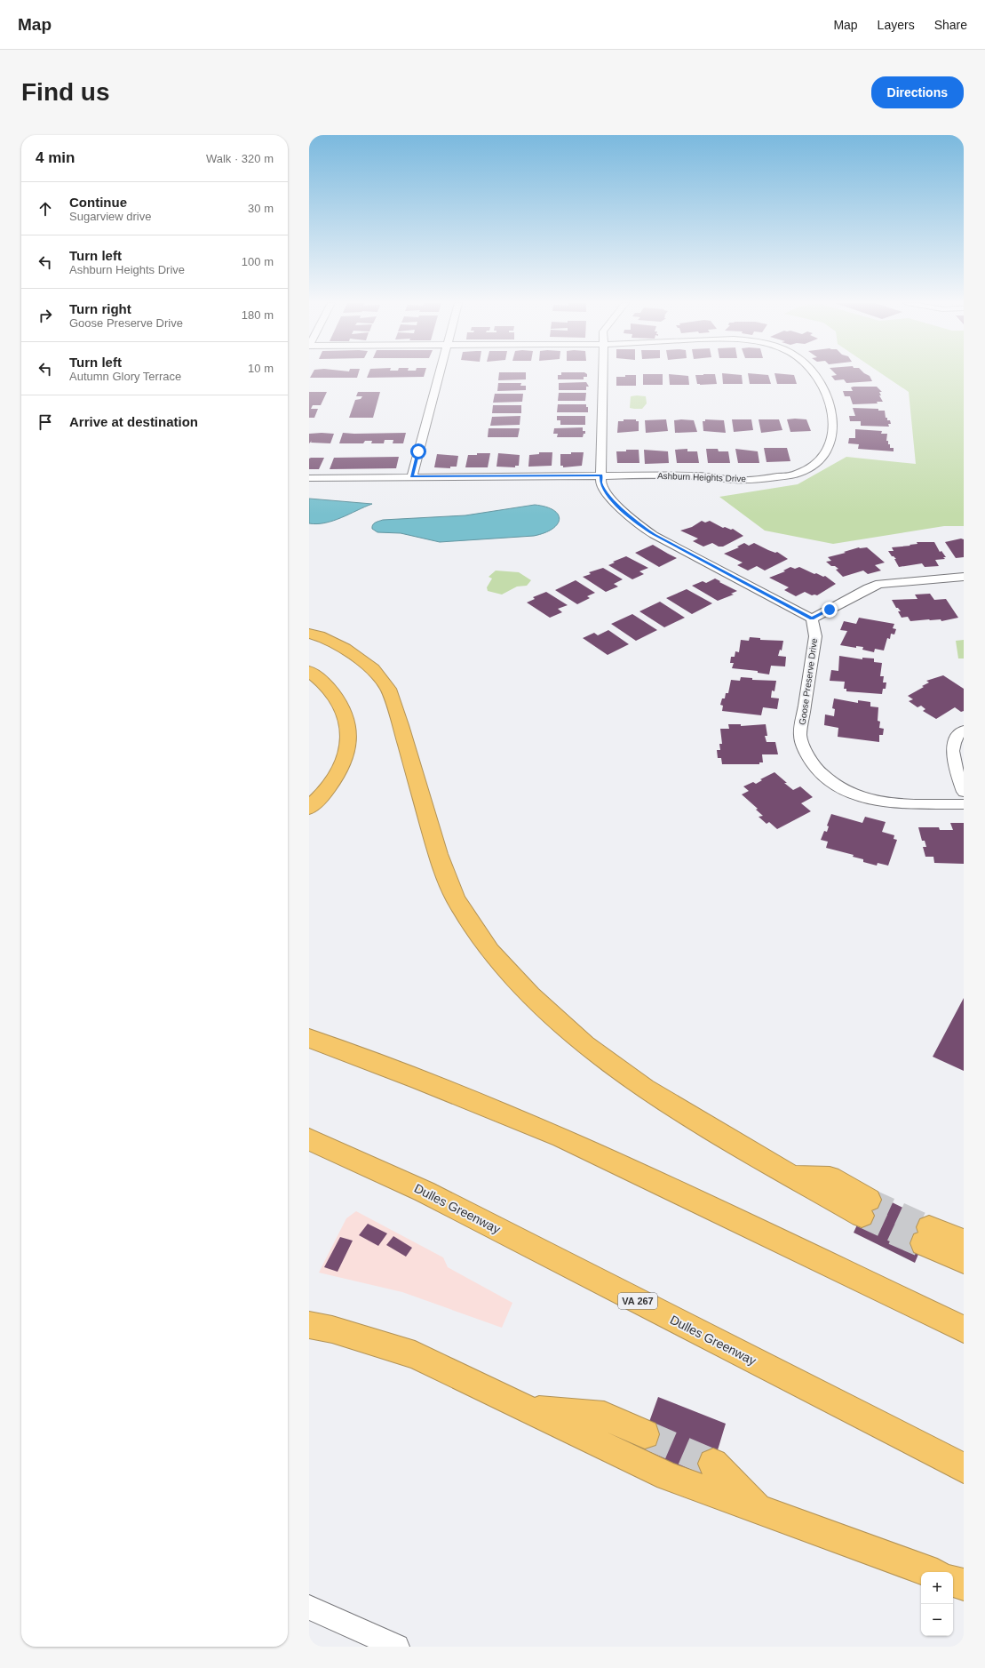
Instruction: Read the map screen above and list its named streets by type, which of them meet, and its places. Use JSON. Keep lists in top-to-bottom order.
{
  "streets": {
    "highway": ["Dulles Greenway", "VA 267"],
    "street": ["Ashburn Heights Drive", "Goose Preserve Drive"]
  },
  "page": {
    "header": "Map",
    "nav": ["Map", "Layers", "Share"],
    "buttons": "Directions",
    "title": "Find us",
    "heading": ["4 min", "Walk · 320 m"],
    "list": [
      ["Continue", "Sugarview drive", "30 m"],
      ["Turn left", "Ashburn Heights Drive", "100 m"],
      ["Turn right", "Goose Preserve Drive", "180 m"],
      ["Turn left", "Autumn Glory Terrace", "10 m"],
      "Arrive at destination"
    ],
    "map_buttons": ["+", "−"]
  }
}
